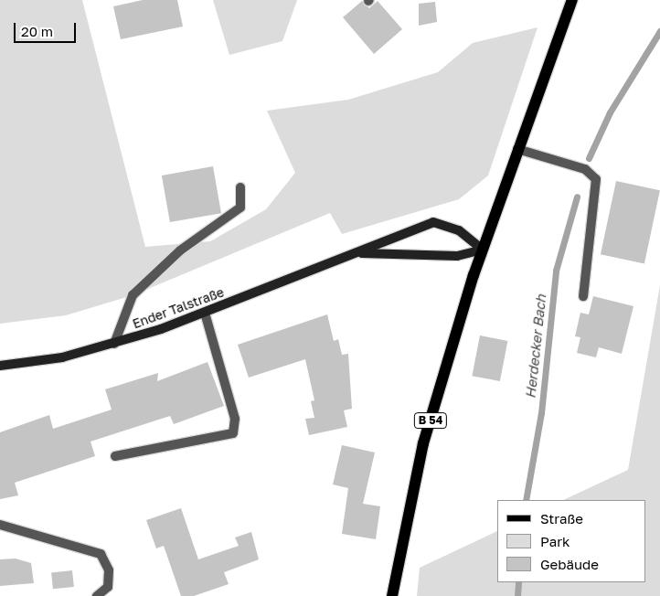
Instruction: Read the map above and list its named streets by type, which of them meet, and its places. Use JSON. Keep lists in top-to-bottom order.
{
  "streets": {
    "main road": ["Ender Talstraße", "B 54"]
  },
  "crossings": [
    ["Ender Talstraße", "B 54"]
  ],
  "water": ["Herdecker Bach"],
  "legend": ["Straße", "Park", "Gebäude"],
  "scale_bar": "20 m"
}
